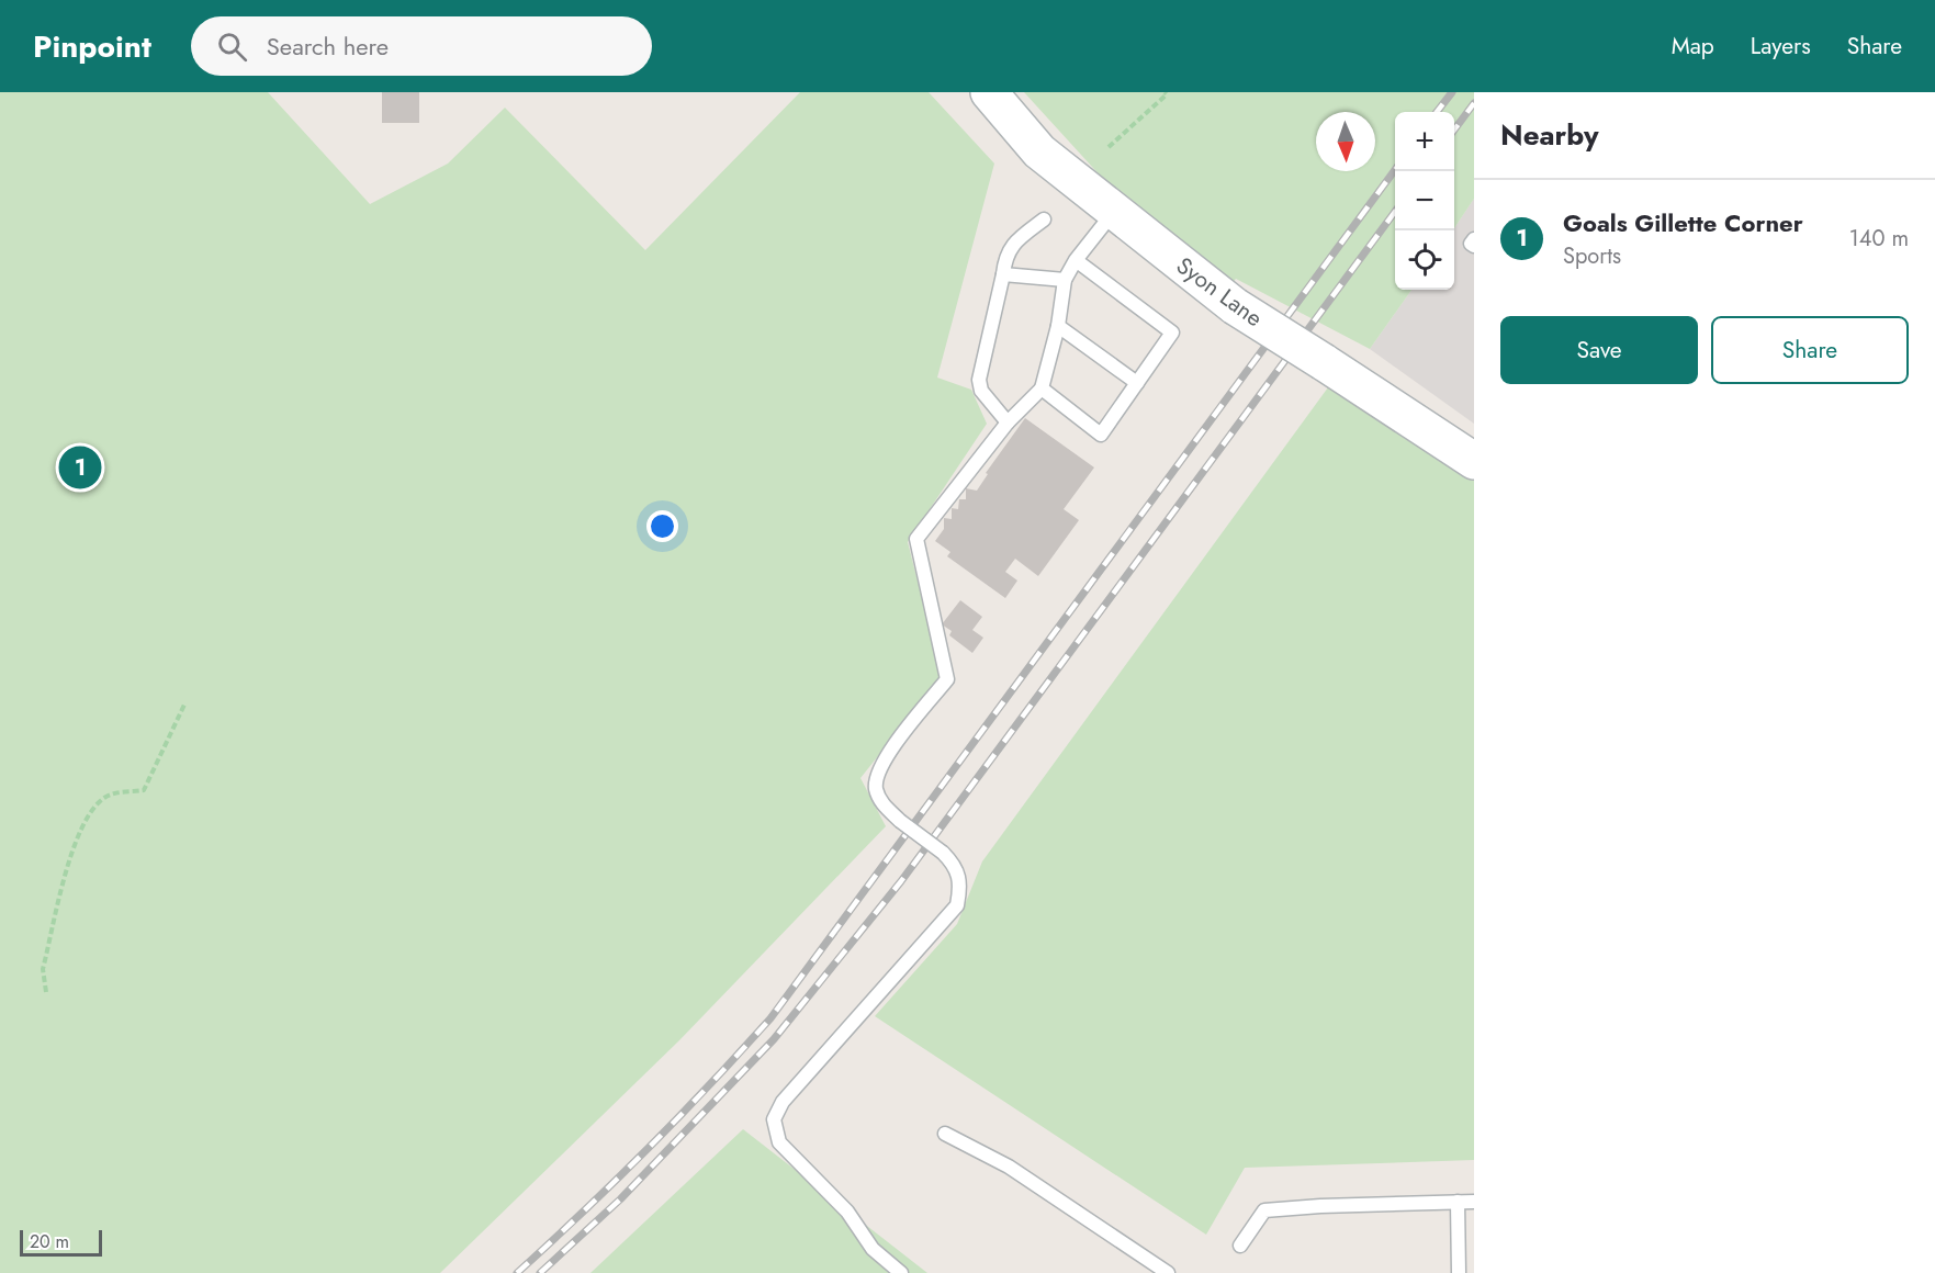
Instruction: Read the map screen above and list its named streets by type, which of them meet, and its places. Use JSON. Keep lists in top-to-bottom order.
{
  "streets": {
    "main road": ["Syon Lane"]
  },
  "scale_bar": "20 m",
  "north": "bottom",
  "page": {
    "header": "Pinpoint",
    "search": "Search here",
    "nav": ["Map", "Layers", "Share"],
    "heading": "Nearby",
    "map_buttons": ["+", "−"],
    "list": [
      {
        "mark": "1",
        "name": "Goals Gillette Corner",
        "note": "Sports",
        "value": "140 m"
      }
    ],
    "buttons": ["Save", "Share"],
    "pins": "1",
    "scale": "20 m"
  }
}
